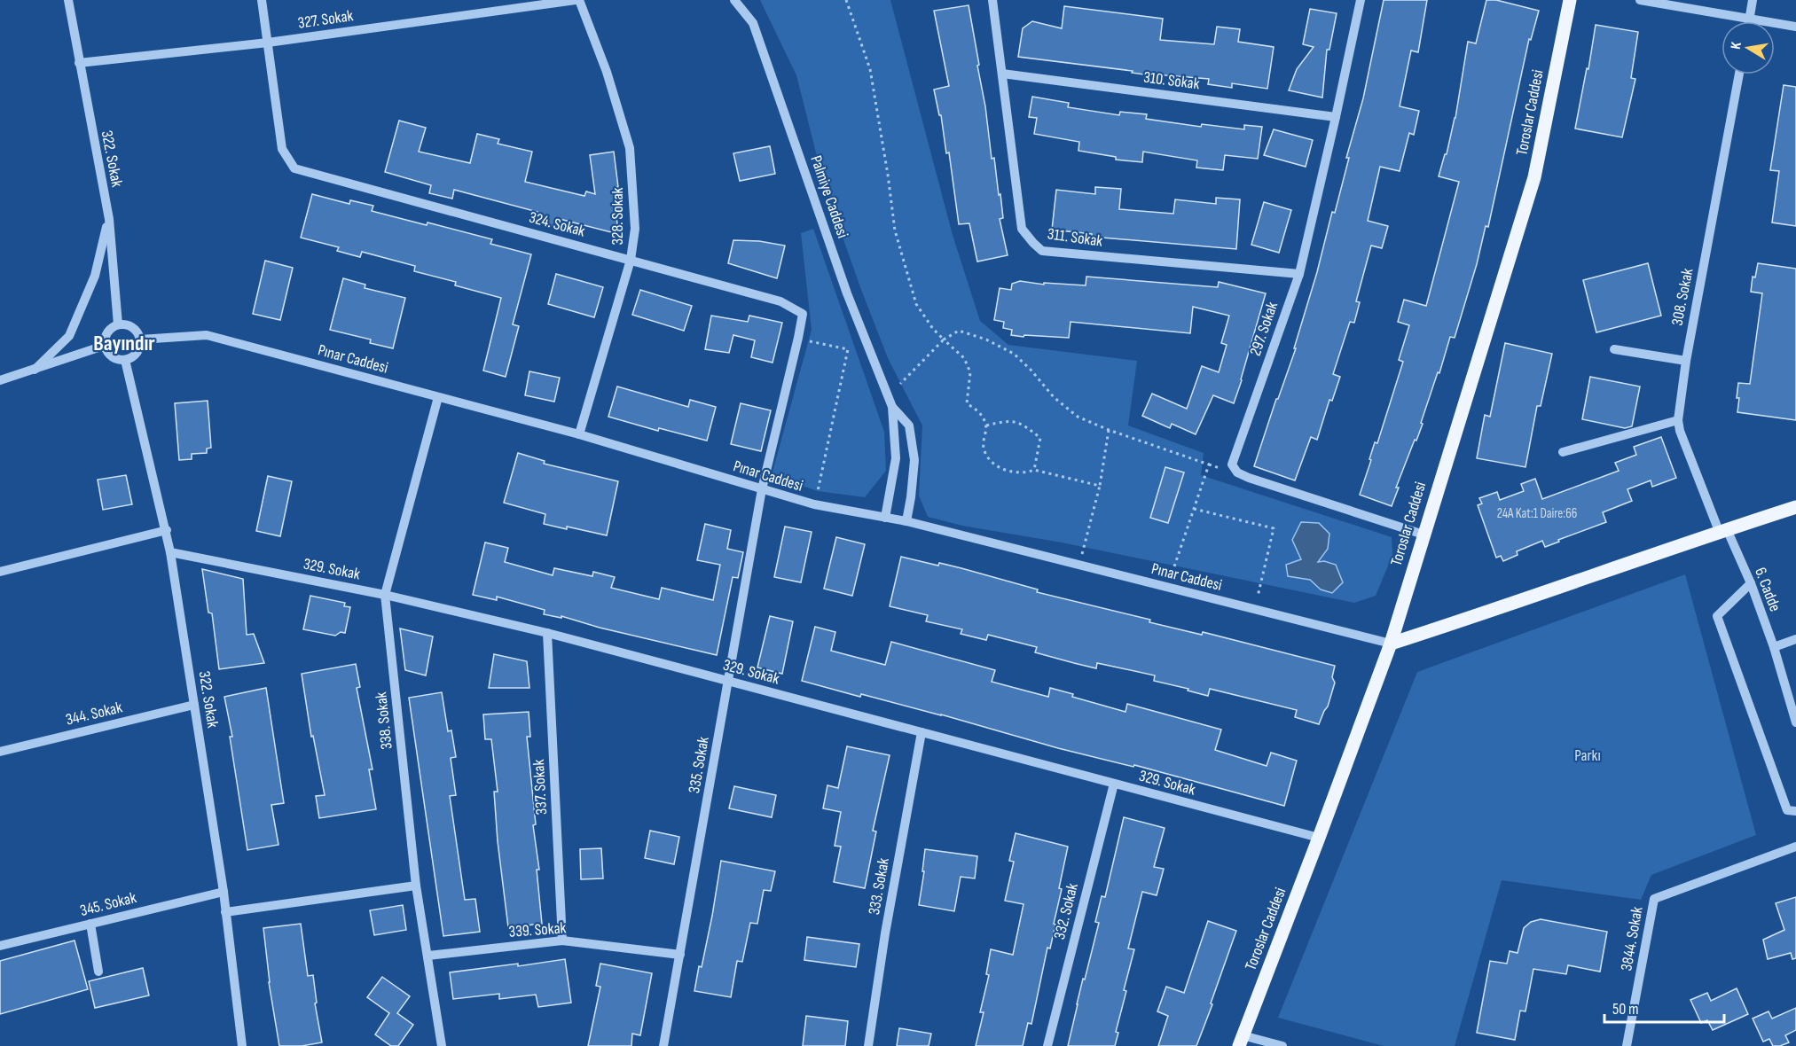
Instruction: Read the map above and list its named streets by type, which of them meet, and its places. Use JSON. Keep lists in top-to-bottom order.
{
  "streets": {
    "main road": ["Toroslar Caddesi"],
    "street": [
      "327. Sokak",
      "310. Sokak",
      "322. Sokak",
      "Palmiye Caddesi",
      "328. Sokak",
      "324. Sokak",
      "311. Sokak",
      "308. Sokak",
      "297. Sokak",
      "Pınar Caddesi",
      "329. Sokak",
      "6. Cadde",
      "344. Sokak",
      "338. Sokak",
      "335. Sokak",
      "337. Sokak",
      "333. Sokak",
      "345. Sokak",
      "332. Sokak",
      "339. Sokak",
      "3844. Sokak"
    ]
  },
  "crossings": [
    ["327. Sokak", "322. Sokak"],
    ["327. Sokak", "328. Sokak"],
    ["327. Sokak", "324. Sokak"],
    ["310. Sokak", "311. Sokak"],
    ["310. Sokak", "297. Sokak"],
    ["Toroslar Caddesi", "297. Sokak"],
    ["Toroslar Caddesi", "Pınar Caddesi"],
    ["Toroslar Caddesi", "329. Sokak"],
    ["322. Sokak", "Pınar Caddesi"],
    ["322. Sokak", "329. Sokak"],
    ["322. Sokak", "344. Sokak"],
    ["322. Sokak", "345. Sokak"],
    ["Palmiye Caddesi", "Pınar Caddesi"],
    ["328. Sokak", "324. Sokak"],
    ["328. Sokak", "Pınar Caddesi"],
    ["324. Sokak", "Pınar Caddesi"],
    ["324. Sokak", "335. Sokak"],
    ["311. Sokak", "297. Sokak"],
    ["308. Sokak", "6. Cadde"],
    ["Pınar Caddesi", "338. Sokak"],
    ["Pınar Caddesi", "335. Sokak"],
    ["329. Sokak", "338. Sokak"],
    ["329. Sokak", "335. Sokak"],
    ["329. Sokak", "337. Sokak"],
    ["329. Sokak", "333. Sokak"],
    ["329. Sokak", "332. Sokak"],
    ["338. Sokak", "339. Sokak"],
    ["335. Sokak", "339. Sokak"],
    ["337. Sokak", "339. Sokak"]
  ],
  "districts": ["Bayındır"],
  "parks": ["Parkı"],
  "house_numbers": ["24A Kat:1 Daire:66"],
  "scale_bar": "50 m",
  "north": "left"
}
